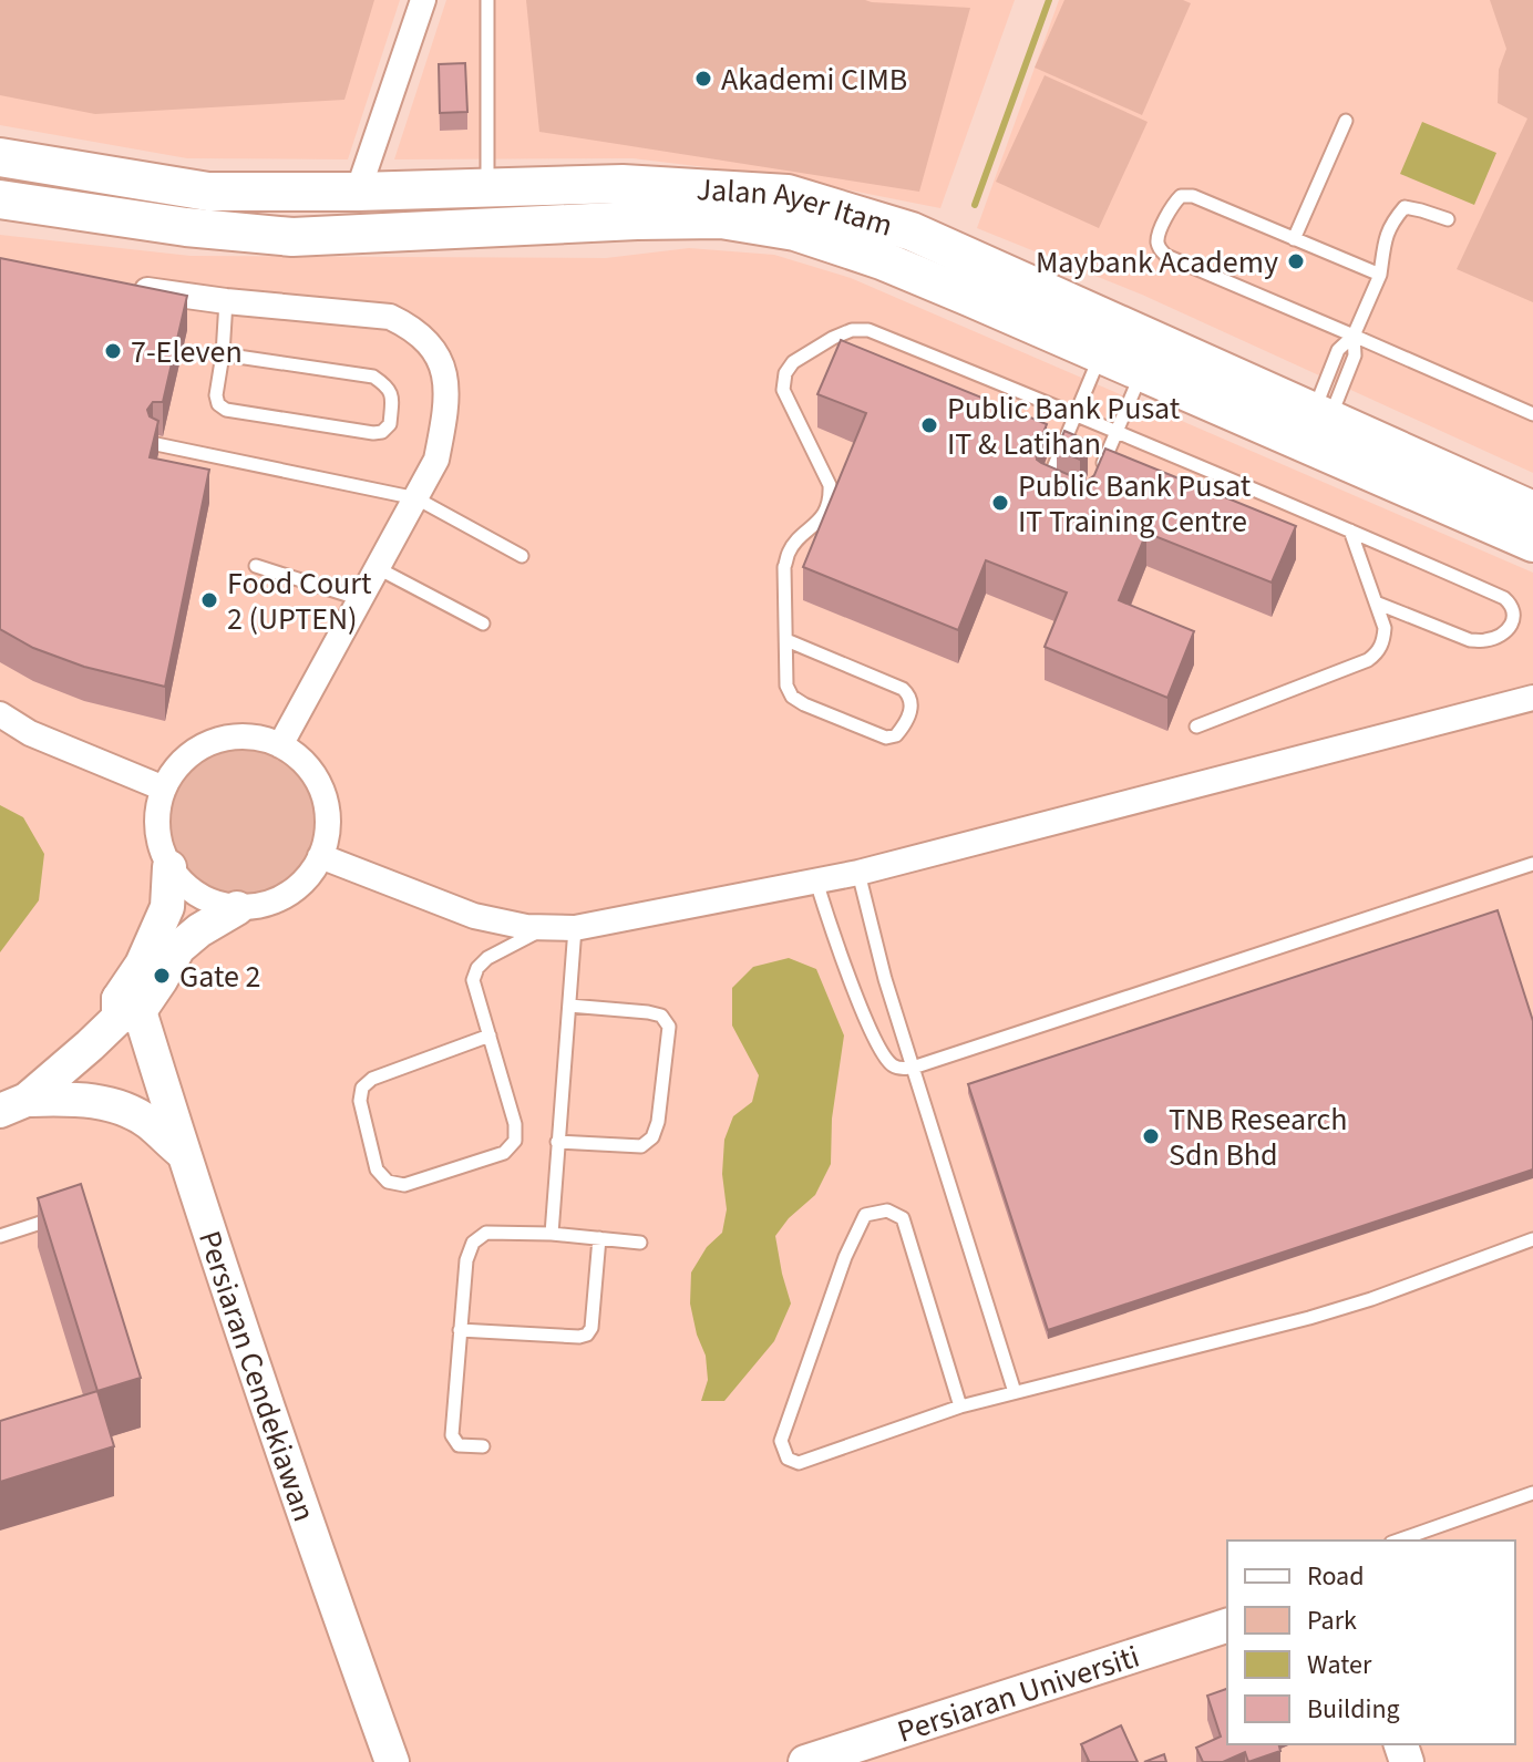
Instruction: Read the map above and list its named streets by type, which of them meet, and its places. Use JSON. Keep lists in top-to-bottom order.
{
  "streets": {
    "main road": ["Jalan Ayer Itam"],
    "street": ["Persiaran Cendekiawan", "Persiaran Universiti"]
  },
  "places": [
    "Akademi CIMB",
    "Maybank Academy",
    "7-Eleven",
    "Public Bank Pusat IT & Latihan",
    "Public Bank Pusat IT Training Centre",
    "Food Court 2 (UPTEN)",
    "Gate 2",
    "TNB Research Sdn Bhd"
  ],
  "legend": [
    "Road",
    "Park",
    "Water",
    "Building"
  ]
}
